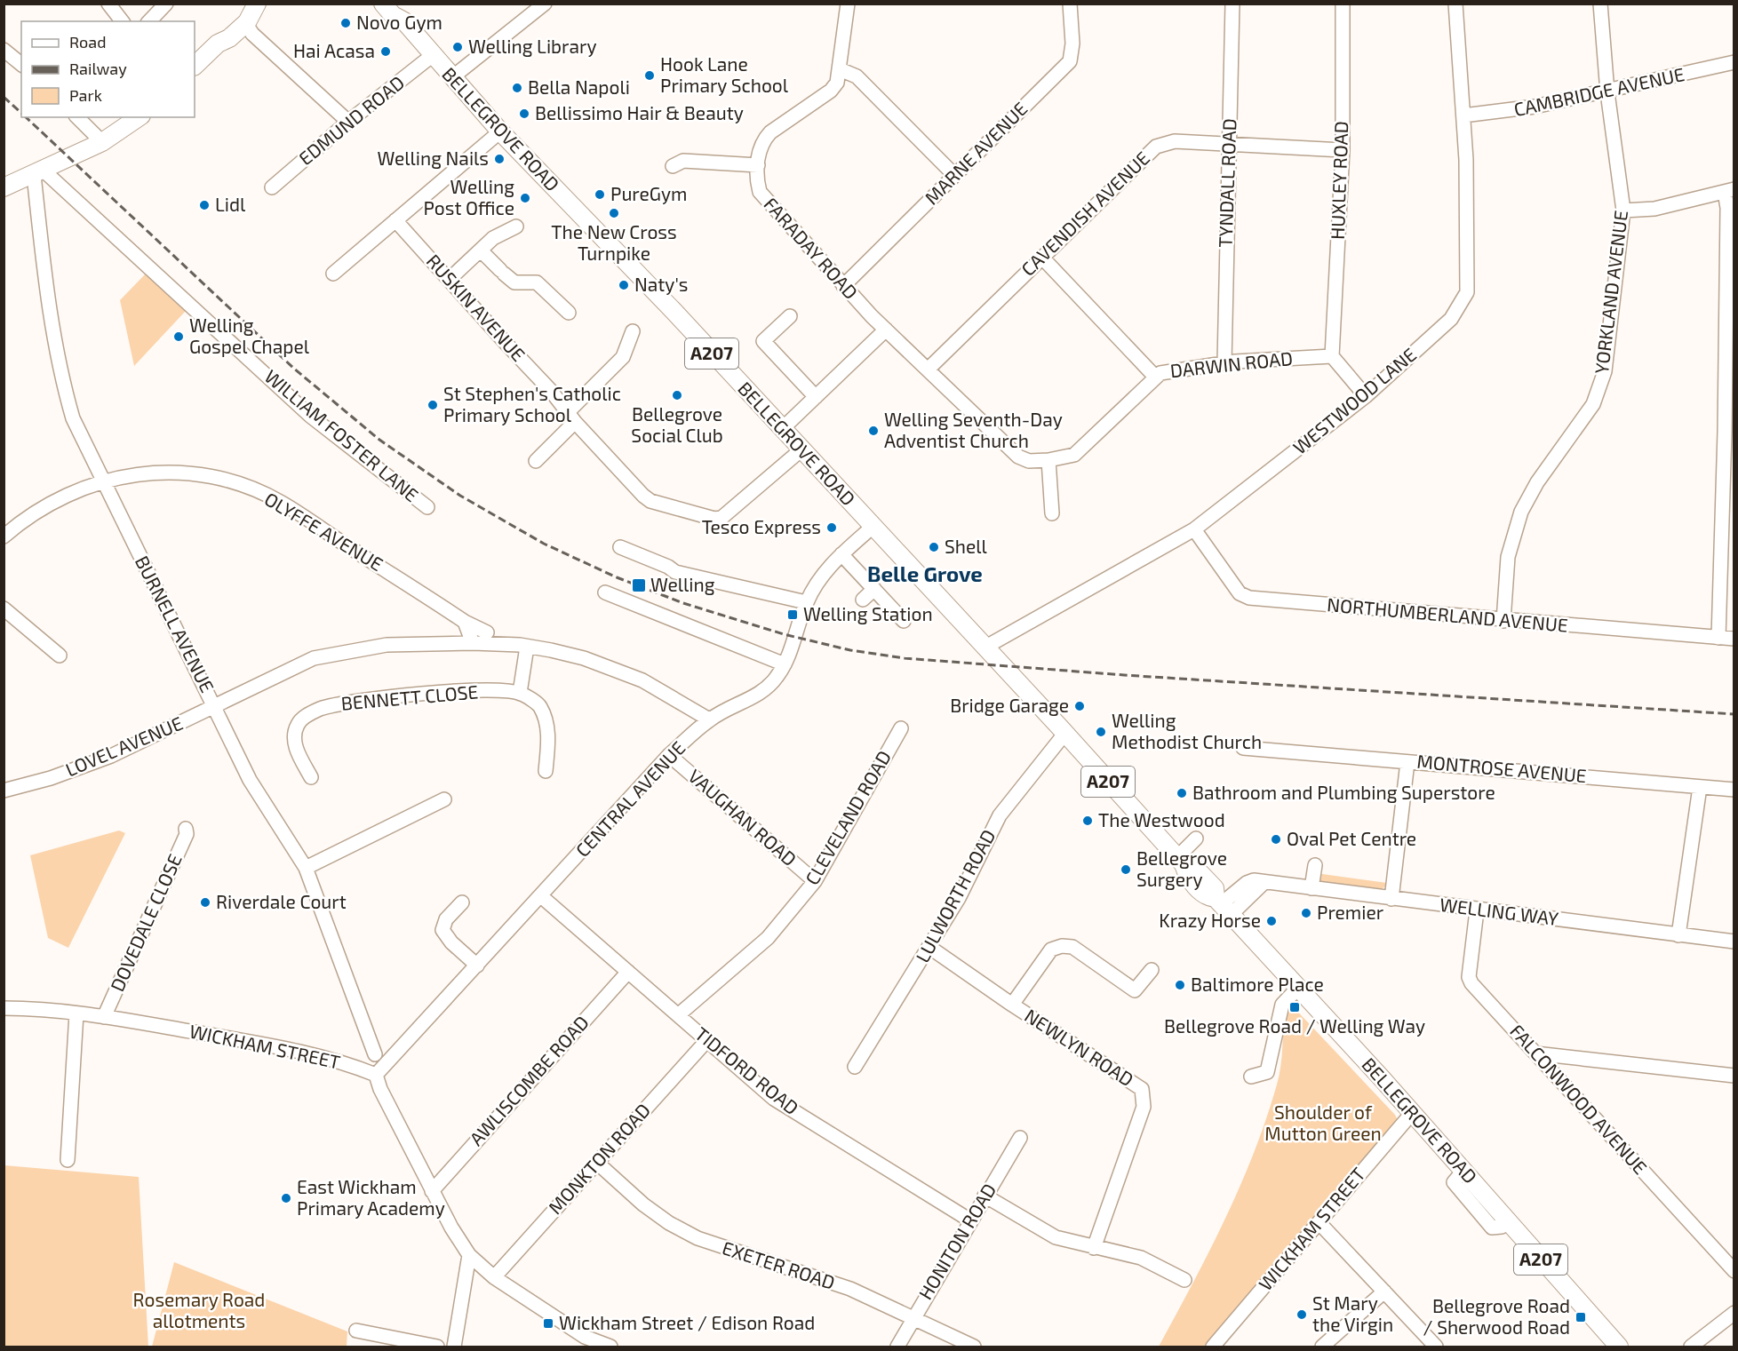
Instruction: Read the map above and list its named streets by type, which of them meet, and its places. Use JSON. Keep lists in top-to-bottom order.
{
  "streets": {
    "main road": ["BELLEGROVE ROAD", "A207"],
    "street": [
      "CAMBRIDGE AVENUE",
      "EDMUND ROAD",
      "MARNE AVENUE",
      "HUXLEY ROAD",
      "TYNDALL ROAD",
      "CAVENDISH AVENUE",
      "FARADAY ROAD",
      "YORKLAND AVENUE",
      "RUSKIN AVENUE",
      "DARWIN ROAD",
      "WESTWOOD LANE",
      "WILLIAM FOSTER LANE",
      "OLYFFE AVENUE",
      "NORTHUMBERLAND AVENUE",
      "BURNELL AVENUE",
      "BENNETT CLOSE",
      "LOVEL AVENUE",
      "MONTROSE AVENUE",
      "CENTRAL AVENUE",
      "VAUGHAN ROAD",
      "CLEVELAND ROAD",
      "LULWORTH ROAD",
      "WELLING WAY",
      "DOVEDALE CLOSE",
      "WICKHAM STREET",
      "NEWLYN ROAD",
      "TIDFORD ROAD",
      "AWLISCOMBE ROAD",
      "FALCONWOOD AVENUE",
      "MONKTON ROAD",
      "HONITON ROAD",
      "EXETER ROAD"
    ]
  },
  "crossings": [
    ["CAMBRIDGE AVENUE", "YORKLAND AVENUE"],
    ["CAMBRIDGE AVENUE", "WESTWOOD LANE"],
    ["EDMUND ROAD", "BELLEGROVE ROAD"],
    ["BELLEGROVE ROAD", "RUSKIN AVENUE"],
    ["BELLEGROVE ROAD", "A207"],
    ["BELLEGROVE ROAD", "WESTWOOD LANE"],
    ["BELLEGROVE ROAD", "CENTRAL AVENUE"],
    ["BELLEGROVE ROAD", "LULWORTH ROAD"],
    ["BELLEGROVE ROAD", "WELLING WAY"],
    ["BELLEGROVE ROAD", "WICKHAM STREET"],
    ["MARNE AVENUE", "FARADAY ROAD"],
    ["HUXLEY ROAD", "CAVENDISH AVENUE"],
    ["HUXLEY ROAD", "DARWIN ROAD"],
    ["TYNDALL ROAD", "CAVENDISH AVENUE"],
    ["TYNDALL ROAD", "DARWIN ROAD"],
    ["CAVENDISH AVENUE", "DARWIN ROAD"],
    ["FARADAY ROAD", "DARWIN ROAD"],
    ["YORKLAND AVENUE", "NORTHUMBERLAND AVENUE"],
    ["WESTWOOD LANE", "NORTHUMBERLAND AVENUE"],
    ["WILLIAM FOSTER LANE", "BURNELL AVENUE"],
    ["OLYFFE AVENUE", "BURNELL AVENUE"],
    ["OLYFFE AVENUE", "LOVEL AVENUE"],
    ["BURNELL AVENUE", "LOVEL AVENUE"],
    ["LOVEL AVENUE", "CENTRAL AVENUE"],
    ["MONTROSE AVENUE", "WELLING WAY"],
    ["CENTRAL AVENUE", "VAUGHAN ROAD"],
    ["CENTRAL AVENUE", "WICKHAM STREET"],
    ["CENTRAL AVENUE", "TIDFORD ROAD"],
    ["VAUGHAN ROAD", "CLEVELAND ROAD"],
    ["CLEVELAND ROAD", "TIDFORD ROAD"],
    ["LULWORTH ROAD", "NEWLYN ROAD"],
    ["WELLING WAY", "FALCONWOOD AVENUE"],
    ["DOVEDALE CLOSE", "WICKHAM STREET"],
    ["TIDFORD ROAD", "AWLISCOMBE ROAD"],
    ["TIDFORD ROAD", "MONKTON ROAD"],
    ["TIDFORD ROAD", "HONITON ROAD"],
    ["MONKTON ROAD", "EXETER ROAD"],
    ["HONITON ROAD", "EXETER ROAD"]
  ],
  "districts": ["Belle Grove"],
  "parks": ["Shoulder of Mutton Green", "Rosemary Road allotments"],
  "places": {
    "other": [
      "Novo Gym",
      "Welling Library",
      "Hai Acasa",
      "Hook Lane Primary School",
      "Bella Napoli",
      "Bellissimo Hair & Beauty",
      "Welling Nails",
      "PureGym",
      "Welling Post Office",
      "Lidl",
      "The New Cross Turnpike",
      "Naty's",
      "Welling Gospel Chapel",
      "Bellegrove Social Club",
      "St Stephen's Catholic Primary School",
      "Welling Seventh-Day Adventist Church",
      "Tesco Express",
      "Shell",
      "Bridge Garage",
      "Welling Methodist Church",
      "Bathroom and Plumbing Superstore",
      "The Westwood",
      "Oval Pet Centre",
      "Bellegrove Surgery",
      "Riverdale Court",
      "Premier",
      "Krazy Horse",
      "Baltimore Place",
      "East Wickham Primary Academy",
      "St Mary the Virgin"
    ],
    "transit": [
      "Welling",
      "Welling Station",
      "Bellegrove Road / Welling Way",
      "Bellegrove Road / Sherwood Road",
      "Wickham Street / Edison Road"
    ]
  },
  "legend": ["Road", "Railway", "Park"]
}
